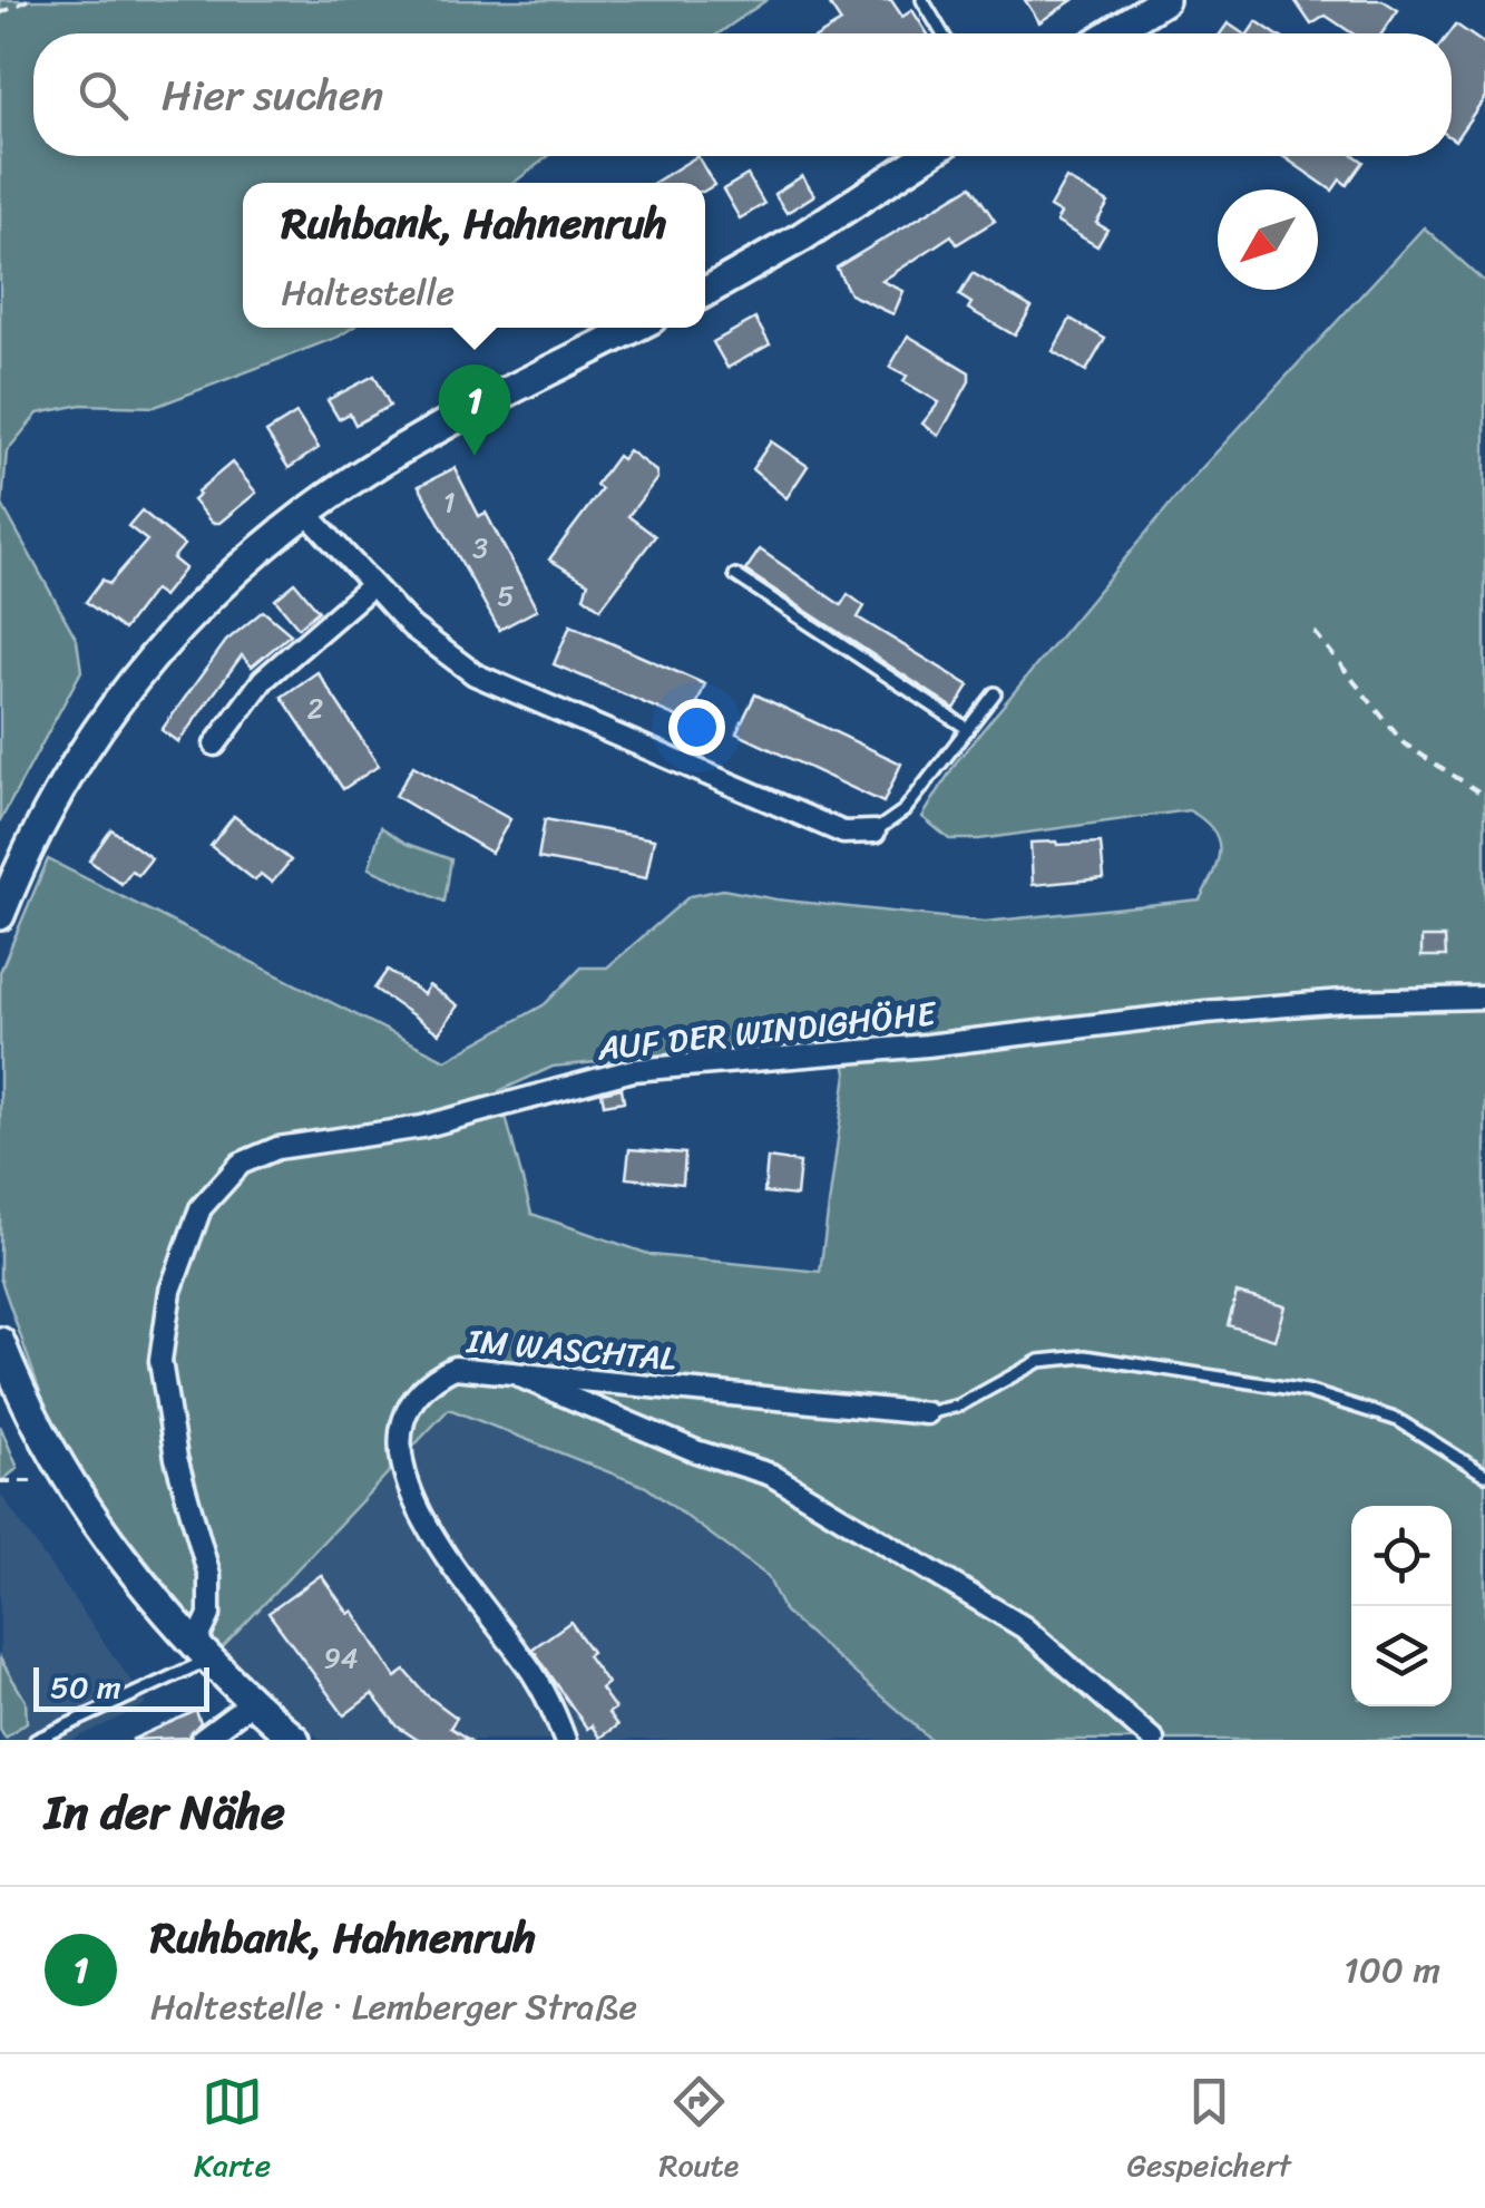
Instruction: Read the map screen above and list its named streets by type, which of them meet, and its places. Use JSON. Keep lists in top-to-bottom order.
{
  "streets": {
    "street": ["AUF DER WINDIGHÖHE", "IM WASCHTAL"]
  },
  "house_numbers": [
    "1",
    "3",
    "5",
    "2",
    "94"
  ],
  "scale_bar": "50 m",
  "north": "bottom left",
  "page": {
    "search": "Hier suchen",
    "popup": ["Ruhbank, Hahnenruh", "Haltestelle"],
    "pins": "1",
    "scale": "50 m",
    "heading": "In der Nähe",
    "list": [
      {
        "mark": "1",
        "name": "Ruhbank, Hahnenruh",
        "note": "Haltestelle · Lemberger Straße",
        "value": "100 m"
      }
    ],
    "nav": ["Karte", "Route", "Gespeichert"]
  }
}
